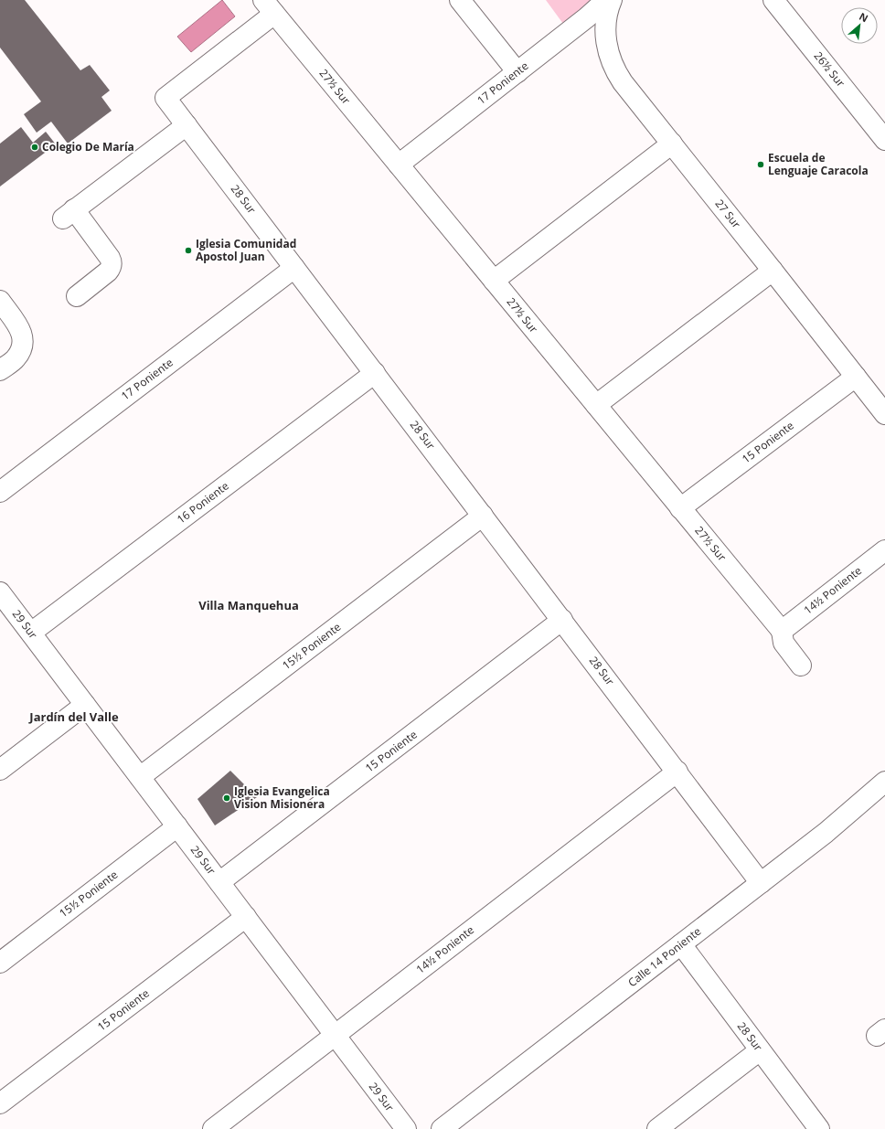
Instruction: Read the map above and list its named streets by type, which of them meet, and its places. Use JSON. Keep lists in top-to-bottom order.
{
  "streets": {
    "street": [
      "26½ Sur",
      "17 Poniente",
      "27½ Sur",
      "28 Sur",
      "27 Sur",
      "15 Poniente",
      "16 Poniente",
      "14½ Poniente",
      "29 Sur",
      "15½ Poniente",
      "Calle 14 Poniente"
    ]
  },
  "crossings": [
    ["17 Poniente", "27½ Sur"],
    ["17 Poniente", "28 Sur"],
    ["27½ Sur", "28 Sur"],
    ["27½ Sur", "15 Poniente"],
    ["27½ Sur", "14½ Poniente"],
    ["28 Sur", "15 Poniente"],
    ["28 Sur", "16 Poniente"],
    ["28 Sur", "14½ Poniente"],
    ["28 Sur", "15½ Poniente"],
    ["28 Sur", "Calle 14 Poniente"],
    ["27 Sur", "15 Poniente"],
    ["15 Poniente", "29 Sur"],
    ["16 Poniente", "29 Sur"],
    ["14½ Poniente", "29 Sur"],
    ["29 Sur", "15½ Poniente"]
  ],
  "districts": ["Villa Manquehua", "Jardín del Valle"],
  "places": [
    "Colegio De María",
    "Escuela de Lenguaje Caracola",
    "Iglesia Comunidad Apostol Juan",
    "Iglesia Evangelica Vision Misionera"
  ],
  "north": "top right"
}
